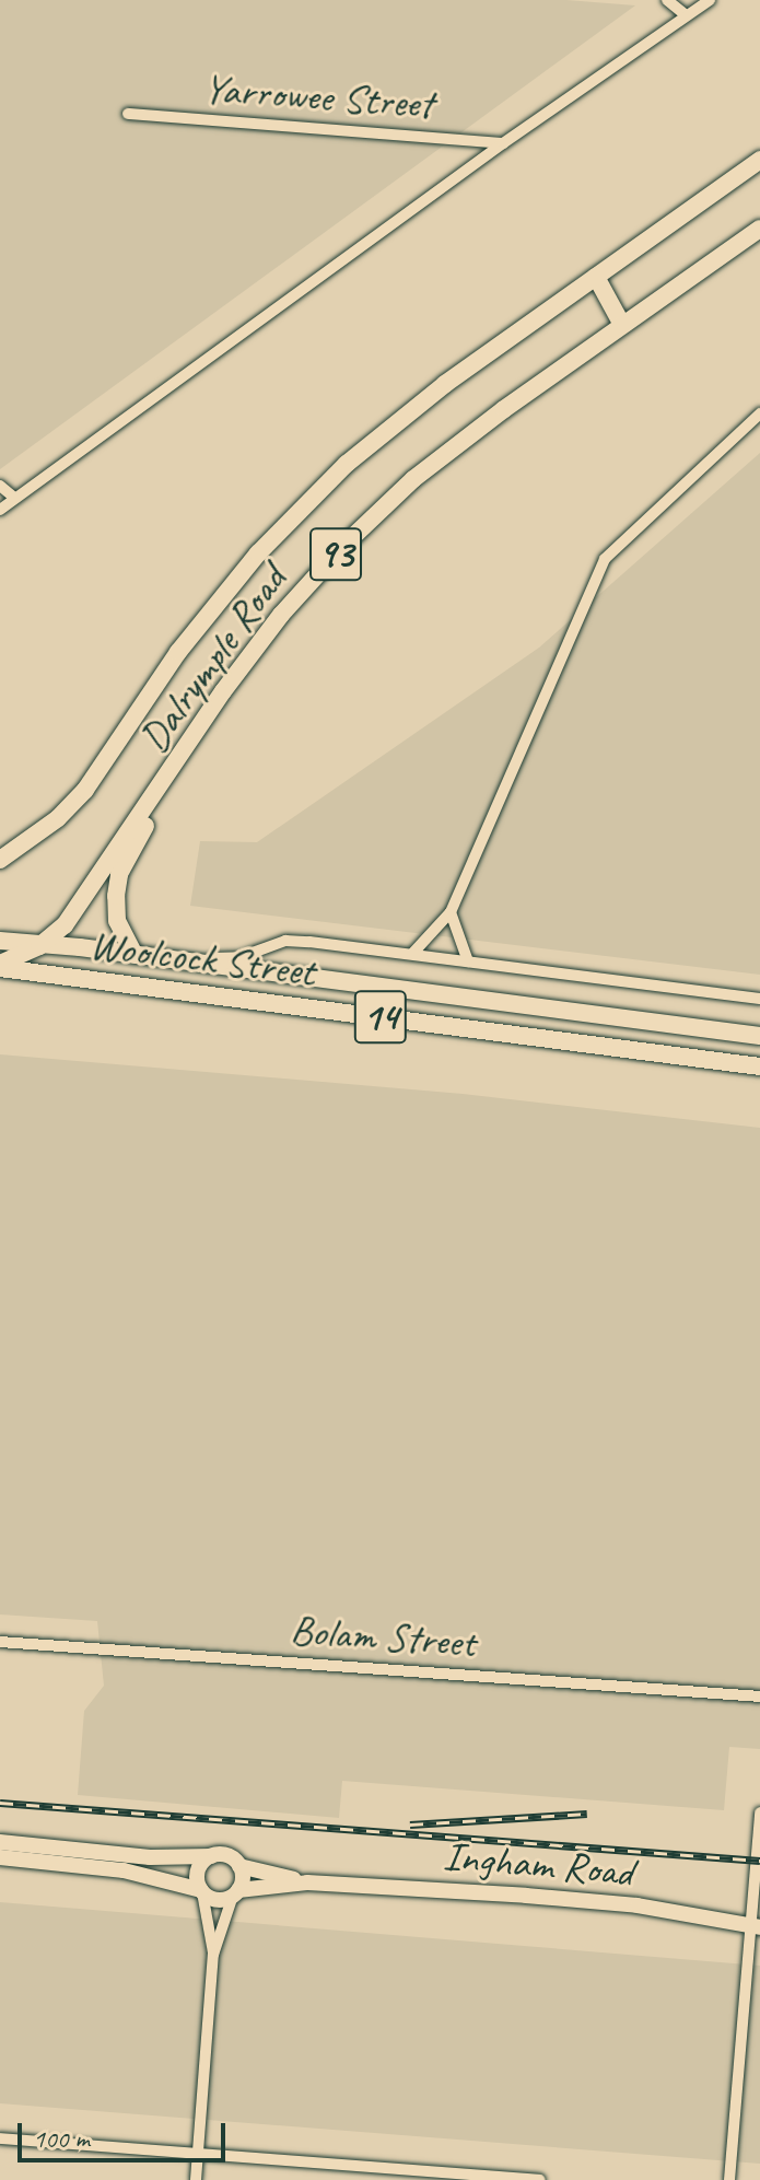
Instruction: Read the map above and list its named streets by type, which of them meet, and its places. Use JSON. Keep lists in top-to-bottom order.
{
  "streets": {
    "main road": [
      "93",
      "Dalrymple Road",
      "Woolcock Street",
      "14",
      "Ingham Road"
    ],
    "street": ["Yarrowee Street", "Bolam Street"]
  },
  "crossings": [
    ["Dalrymple Road", "Woolcock Street"]
  ],
  "scale_bar": "100 m"
}
